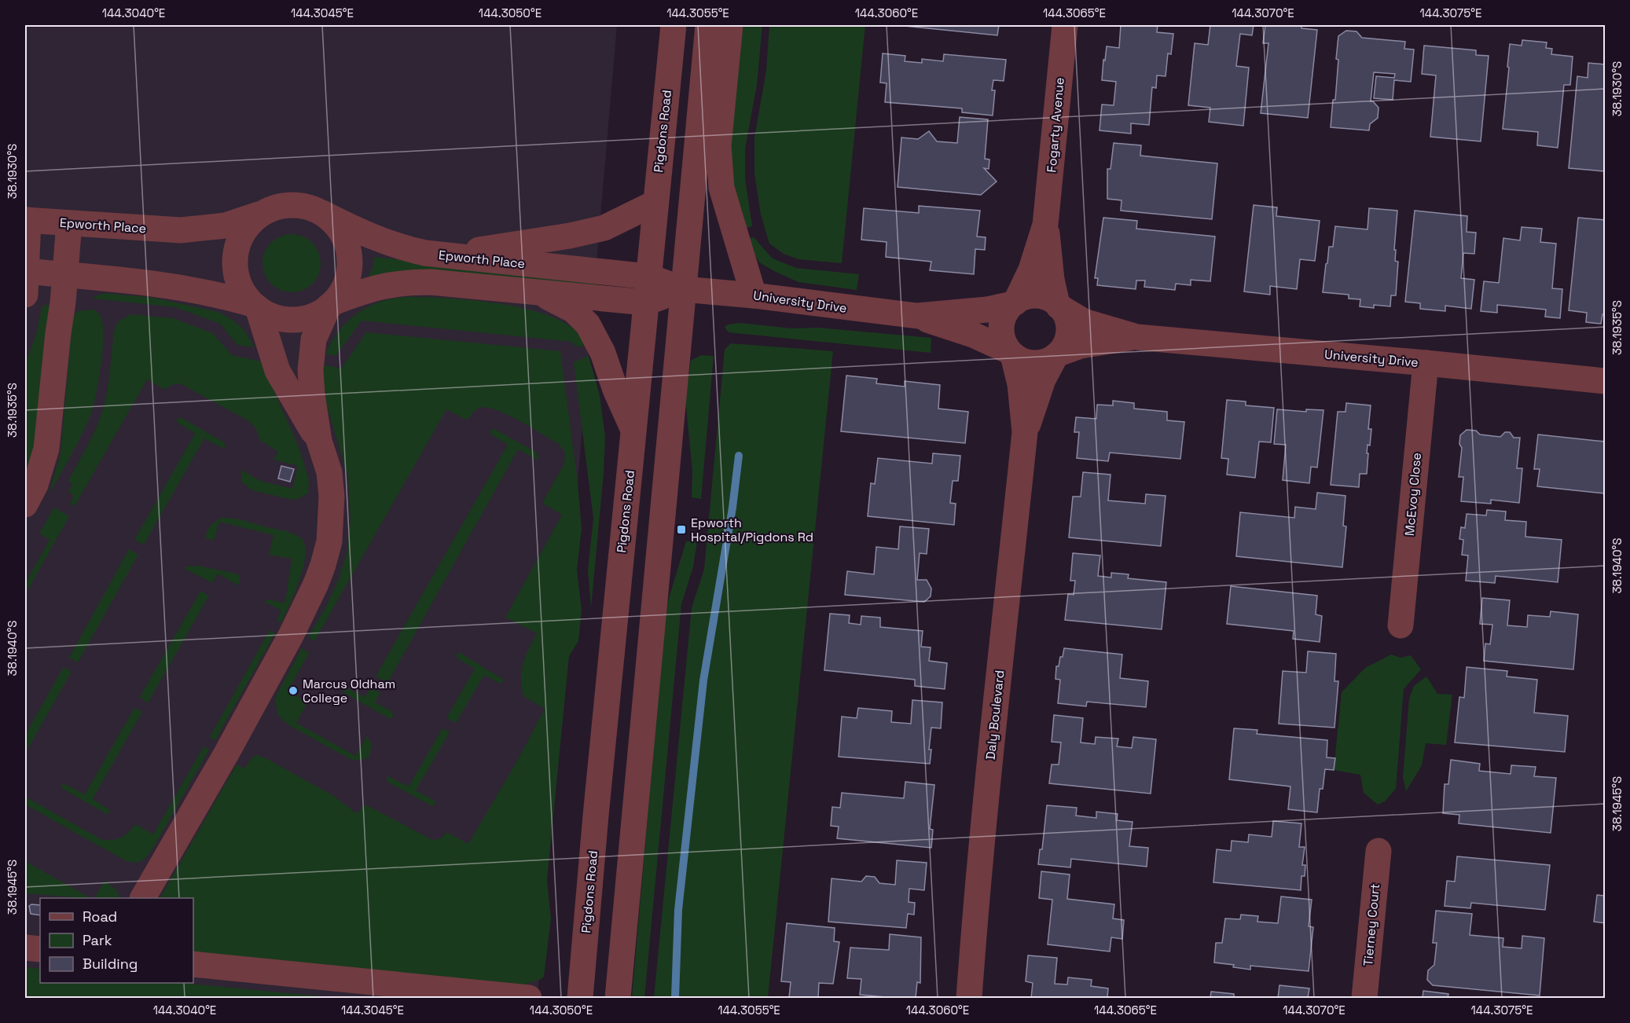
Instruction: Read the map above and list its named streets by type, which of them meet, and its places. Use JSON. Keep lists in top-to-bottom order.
{
  "streets": {
    "street": [
      "Fogarty Avenue",
      "Pigdons Road",
      "Epworth Place",
      "University Drive",
      "McEvoy Close",
      "Daly Boulevard",
      "Tierney Court"
    ]
  },
  "crossings": [
    ["Pigdons Road", "Epworth Place"],
    ["Pigdons Road", "University Drive"],
    ["Epworth Place", "University Drive"],
    ["University Drive", "McEvoy Close"],
    ["University Drive", "Daly Boulevard"]
  ],
  "places": {
    "transit": ["Epworth Hospital/Pigdons Rd"],
    "other": ["Marcus Oldham College"]
  },
  "legend": ["Road", "Park", "Building"],
  "coordinates": [
    "144.3040°E",
    "144.3045°E",
    "144.3050°E",
    "144.3055°E",
    "144.3060°E",
    "144.3065°E",
    "144.3070°E",
    "144.3075°E",
    "38.1930°S",
    "38.1935°S",
    "38.1940°S",
    "38.1945°S"
  ]
}
